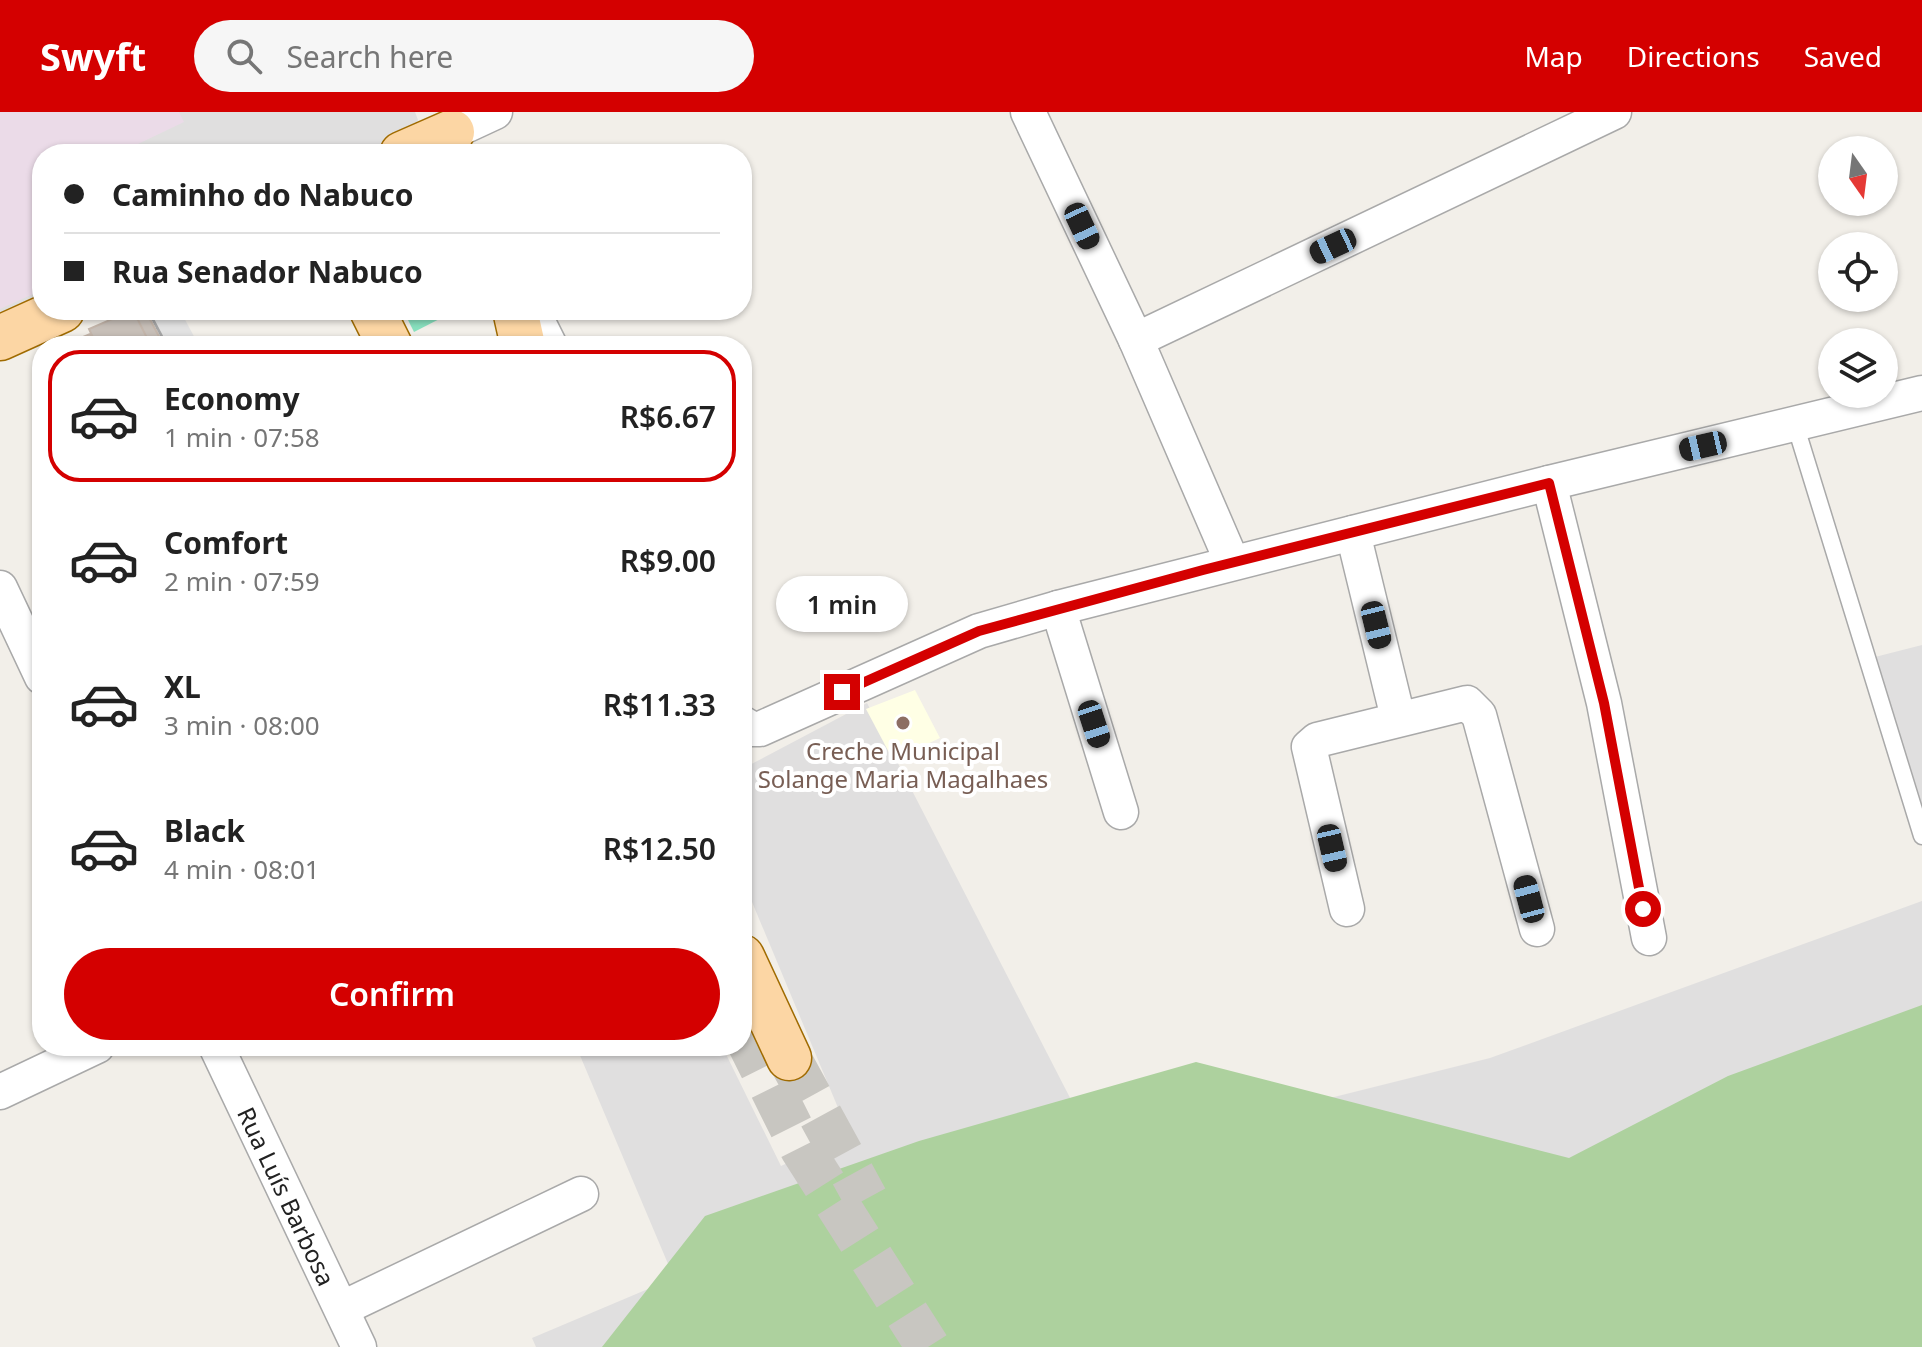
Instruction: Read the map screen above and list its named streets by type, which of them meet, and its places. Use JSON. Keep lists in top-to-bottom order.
{
  "streets": {
    "street": ["Rua Luís Barbosa"]
  },
  "places": ["Creche Municipal Solange Maria Magalhaes"],
  "north": "bottom",
  "page": {
    "header": "Swyft",
    "search": "Search here",
    "nav": ["Map", "Directions", "Saved"],
    "banner": ["Caminho do Nabuco", "Rua Senador Nabuco"],
    "list": [
      {
        "name": "Economy",
        "note": "1 min · 07:58",
        "value": "R$6.67"
      },
      {
        "name": "Comfort",
        "note": "2 min · 07:59",
        "value": "R$9.00"
      },
      {
        "name": "XL",
        "note": "3 min · 08:00",
        "value": "R$11.33"
      },
      {
        "name": "Black",
        "note": "4 min · 08:01",
        "value": "R$12.50"
      }
    ],
    "bubble": "1 min",
    "buttons": "Confirm"
  }
}
